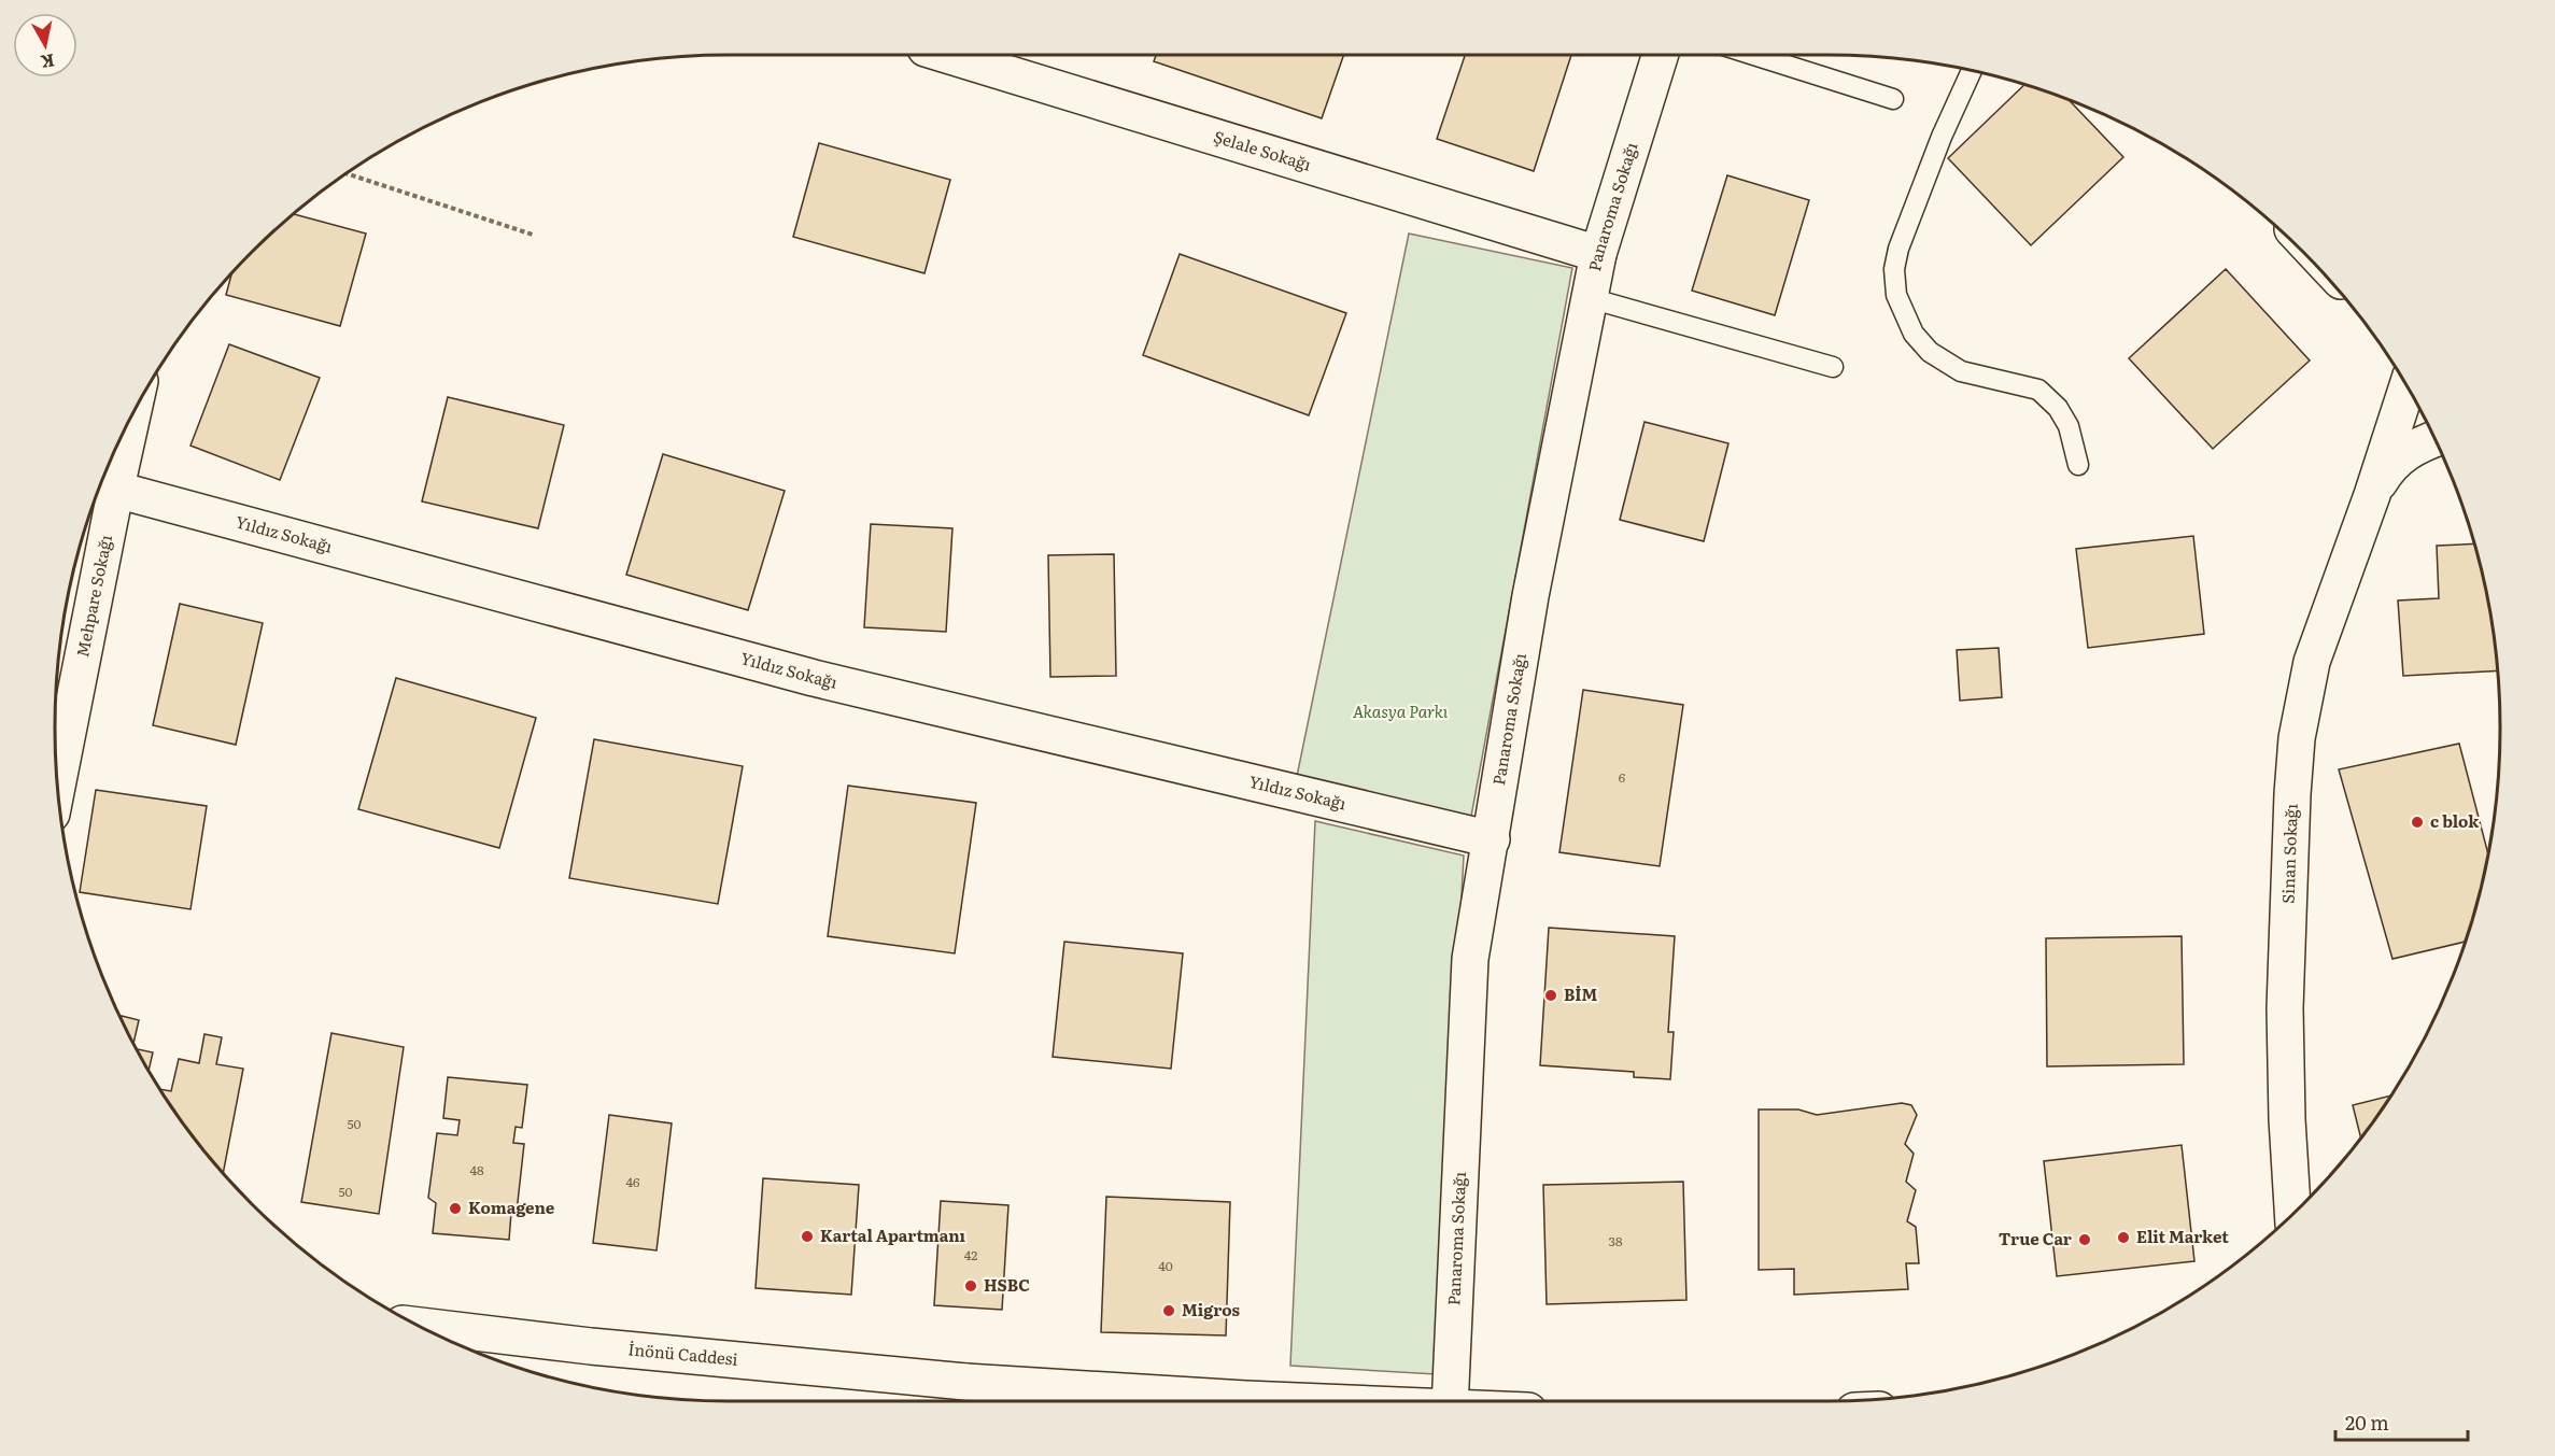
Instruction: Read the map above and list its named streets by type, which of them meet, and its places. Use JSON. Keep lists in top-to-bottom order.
{
  "streets": {
    "street": [
      "Şelale Sokağı",
      "Panaroma Sokağı",
      "Yıldız Sokağı",
      "Mehpare Sokağı",
      "Sinan Sokağı",
      "İnönü Caddesi"
    ]
  },
  "crossings": [
    ["Şelale Sokağı", "Panaroma Sokağı"],
    ["Panaroma Sokağı", "Yıldız Sokağı"],
    ["Yıldız Sokağı", "Mehpare Sokağı"]
  ],
  "parks": ["Akasya Parkı"],
  "places": [
    "c blok",
    "BİM",
    "Komagene",
    "Kartal Apartmanı",
    "Elit Market",
    "True Car",
    "HSBC",
    "Migros"
  ],
  "house_numbers": [
    "6",
    "50",
    "48",
    "46",
    "50",
    "38",
    "42",
    "40"
  ],
  "scale_bar": "20 m",
  "north": "bottom"
}
